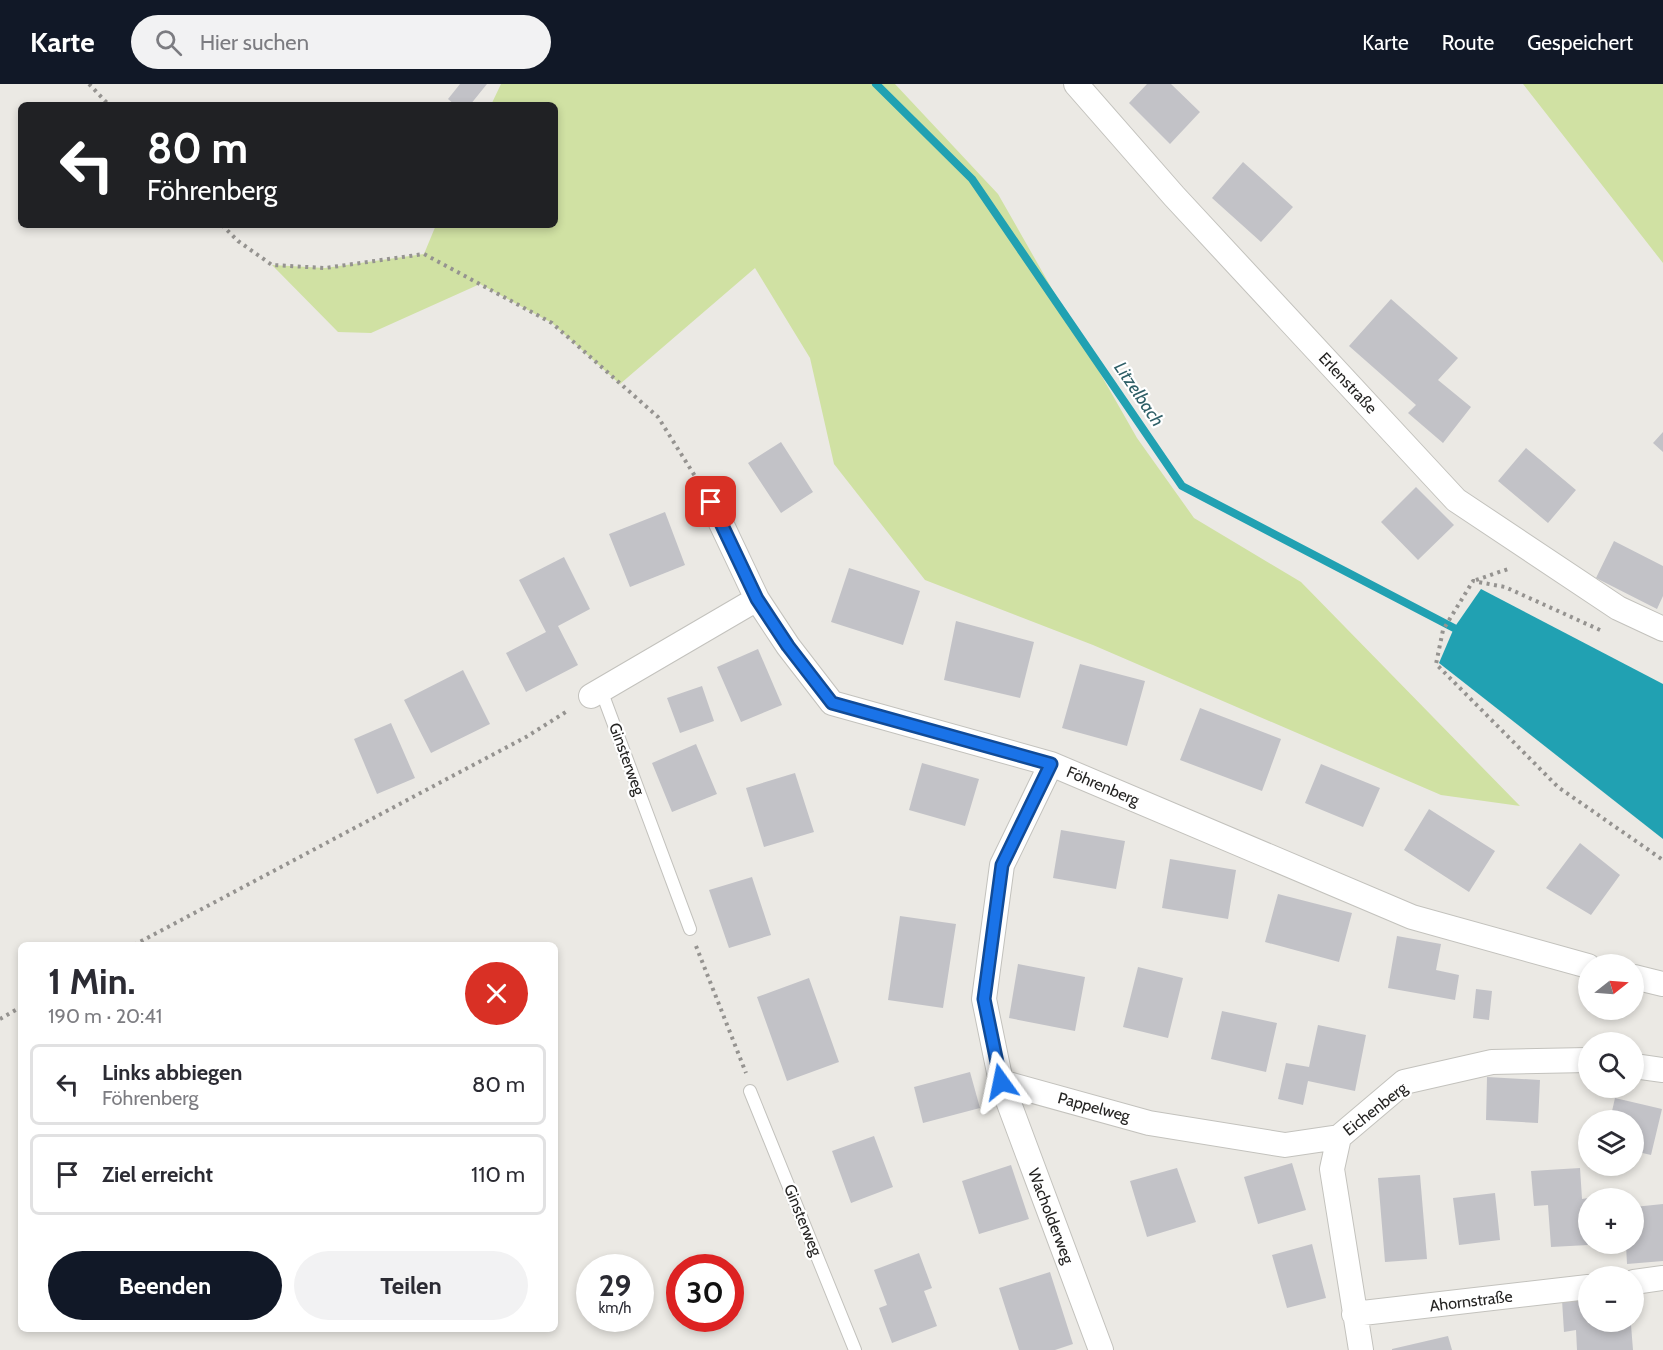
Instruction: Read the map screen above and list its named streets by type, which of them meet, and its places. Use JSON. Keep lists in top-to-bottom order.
{
  "streets": {
    "street": [
      "Erlenstraße",
      "Föhrenberg",
      "Pappelweg",
      "Eichenberg",
      "Wacholderweg",
      "Ahornstraße"
    ],
    "lane": ["Ginsterweg"]
  },
  "crossings": [
    ["Pappelweg", "Eichenberg"],
    ["Pappelweg", "Wacholderweg"],
    ["Eichenberg", "Ahornstraße"]
  ],
  "water": ["Litzelbach"],
  "north": "right",
  "page": {
    "header": "Karte",
    "search": "Hier suchen",
    "nav": ["Karte", "Route", "Gespeichert"],
    "turn": ["80 m", "Föhrenberg"],
    "heading": ["1 Min.", "190 m · 20:41"],
    "map_buttons": ["+", "−"],
    "list": [
      {
        "name": "Links abbiegen",
        "note": "Föhrenberg",
        "value": "80 m"
      },
      {
        "name": "Ziel erreicht",
        "value": "110 m"
      }
    ],
    "buttons": ["Beenden", "Teilen"],
    "speed": "29 km/h",
    "limit": "30"
  }
}
